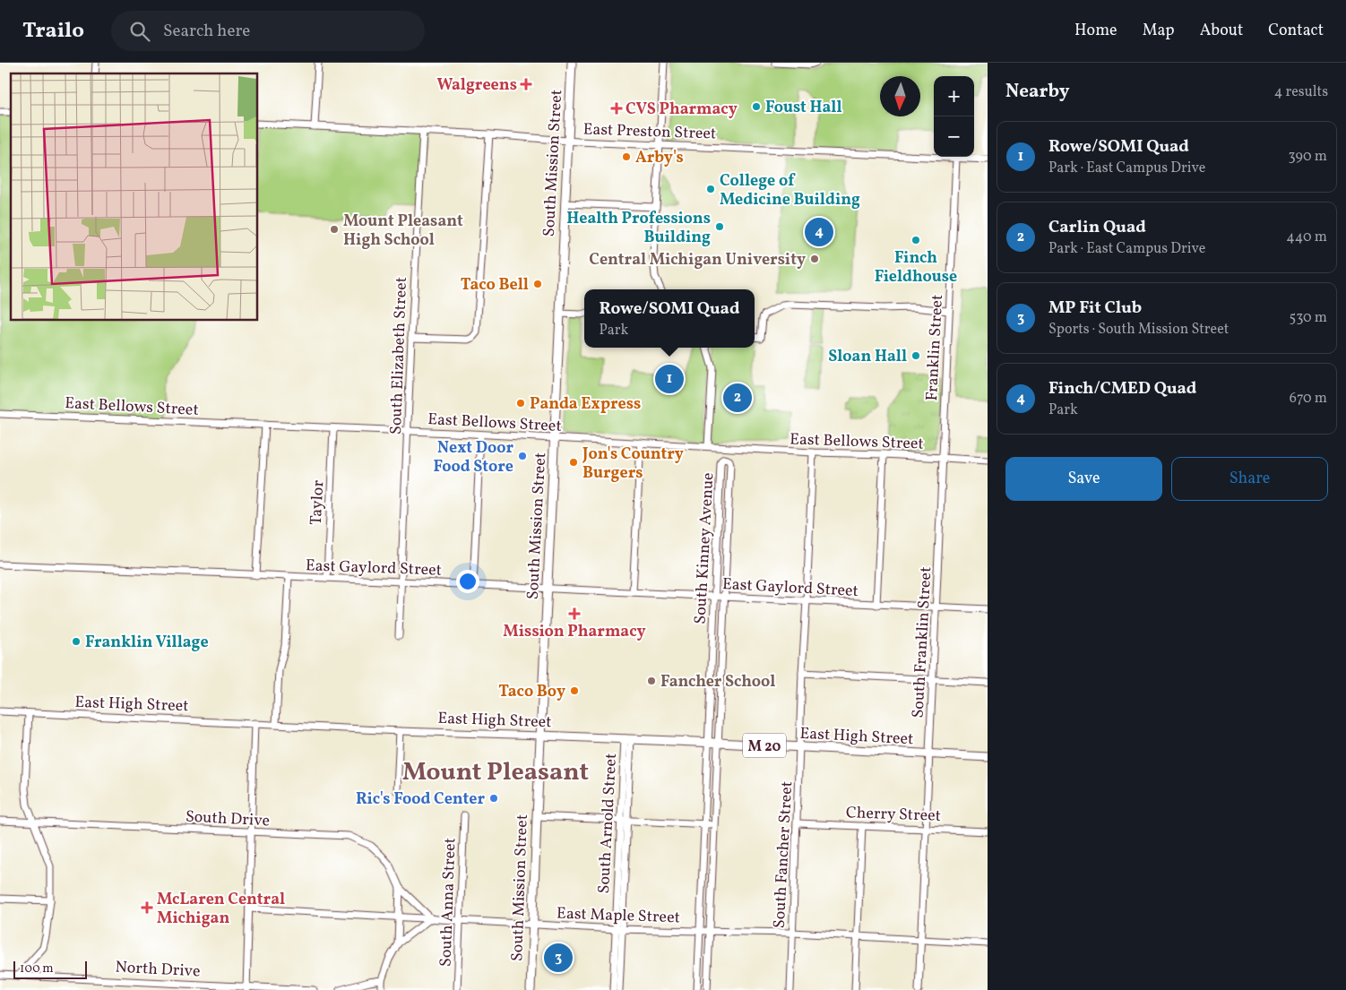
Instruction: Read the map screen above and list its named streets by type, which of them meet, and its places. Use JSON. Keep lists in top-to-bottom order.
{
  "streets": {
    "main road": ["South Mission Street", "East High Street", "M 20"],
    "street": [
      "East Preston Street",
      "Franklin Street",
      "South Elizabeth Street",
      "East Bellows Street",
      "Taylor",
      "South Kinney Avenue",
      "East Gaylord Street",
      "South Franklin Street",
      "Cherry Street",
      "South Drive",
      "South Arnold Street",
      "South Fancher Street",
      "South Anna Street",
      "East Maple Street",
      "North Drive"
    ]
  },
  "crossings": [
    ["East Preston Street", "South Mission Street"],
    ["East Preston Street", "Franklin Street"],
    ["East Preston Street", "South Elizabeth Street"],
    ["South Mission Street", "East Bellows Street"],
    ["South Mission Street", "East Gaylord Street"],
    ["South Mission Street", "East High Street"],
    ["South Mission Street", "East Maple Street"],
    ["Franklin Street", "East Bellows Street"],
    ["Franklin Street", "South Franklin Street"],
    ["South Elizabeth Street", "East Bellows Street"],
    ["South Elizabeth Street", "East Gaylord Street"],
    ["East Bellows Street", "Taylor"],
    ["East Bellows Street", "South Franklin Street"],
    ["East Bellows Street", "South Fancher Street"],
    ["Taylor", "East Gaylord Street"],
    ["South Kinney Avenue", "East Gaylord Street"],
    ["South Kinney Avenue", "East High Street"],
    ["South Kinney Avenue", "East Maple Street"],
    ["East Gaylord Street", "South Franklin Street"],
    ["East Gaylord Street", "South Fancher Street"],
    ["South Franklin Street", "East High Street"],
    ["South Franklin Street", "Cherry Street"],
    ["South Franklin Street", "East Maple Street"],
    ["East High Street", "South Arnold Street"],
    ["East High Street", "South Fancher Street"],
    ["Cherry Street", "South Fancher Street"],
    ["South Drive", "East Maple Street"],
    ["South Arnold Street", "East Maple Street"],
    ["South Fancher Street", "East Maple Street"],
    ["South Anna Street", "East Maple Street"]
  ],
  "districts": ["Mount Pleasant"],
  "places": {
    "health": [
      "Walgreens",
      "CVS Pharmacy",
      "Mission Pharmacy",
      "McLaren Central Michigan"
    ],
    "other": [
      "Foust Hall",
      "Arby's",
      "College of Medicine Building",
      "Health Professions Building",
      "Mount Pleasant High School",
      "Finch Fieldhouse",
      "Central Michigan University",
      "Taco Bell",
      "Sloan Hall",
      "Panda Express",
      "Next Door Food Store",
      "Jon's Country Burgers",
      "Franklin Village",
      "Fancher School",
      "Taco Boy",
      "Ric's Food Center"
    ]
  },
  "scale_bar": "100 m",
  "north": "bottom",
  "page": {
    "header": "Trailo",
    "search": "Search here",
    "nav": [
      "Home",
      "Map",
      "About",
      "Contact"
    ],
    "heading": ["Nearby", "4 results"],
    "map_buttons": ["+", "−"],
    "list": [
      {
        "mark": "1",
        "name": "Rowe/SOMI Quad",
        "note": "Park · East Campus Drive",
        "value": "390 m"
      },
      {
        "mark": "2",
        "name": "Carlin Quad",
        "note": "Park · East Campus Drive",
        "value": "440 m"
      },
      {
        "mark": "3",
        "name": "MP Fit Club",
        "note": "Sports · South Mission Street",
        "value": "530 m"
      },
      {
        "mark": "4",
        "name": "Finch/CMED Quad",
        "note": "Park",
        "value": "670 m"
      }
    ],
    "pins": [
      "4",
      "1",
      "2",
      "3"
    ],
    "popup": ["Rowe/SOMI Quad", "Park"],
    "buttons": ["Save", "Share"],
    "scale": "100 m"
  }
}
